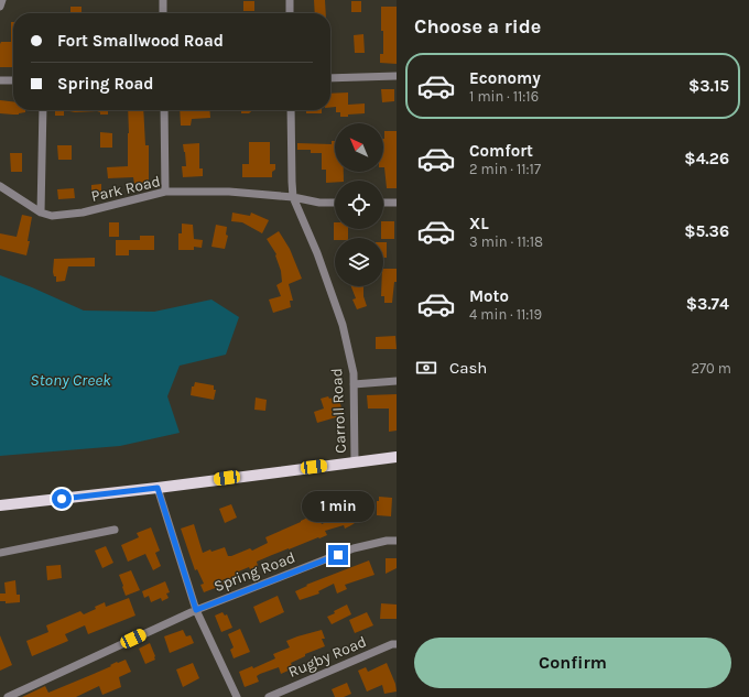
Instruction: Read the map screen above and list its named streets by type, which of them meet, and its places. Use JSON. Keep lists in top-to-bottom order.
{
  "streets": {
    "street": [
      "Park Road",
      "Carroll Road",
      "Spring Road",
      "Rugby Road"
    ]
  },
  "crossings": [
    ["Park Road", "Carroll Road"]
  ],
  "water": ["Stony Creek"],
  "north": "top left",
  "page": {
    "heading": "Choose a ride",
    "banner": ["Fort Smallwood Road", "Spring Road"],
    "list": [
      {
        "name": "Economy",
        "note": "1 min · 11:16",
        "value": "$3.15"
      },
      {
        "name": "Comfort",
        "note": "2 min · 11:17",
        "value": "$4.26"
      },
      {
        "name": "XL",
        "note": "3 min · 11:18",
        "value": "$5.36"
      },
      {
        "name": "Moto",
        "note": "4 min · 11:19",
        "value": "$3.74"
      }
    ],
    "pay": ["Cash", "270 m"],
    "bubble": "1 min",
    "buttons": "Confirm"
  }
}
